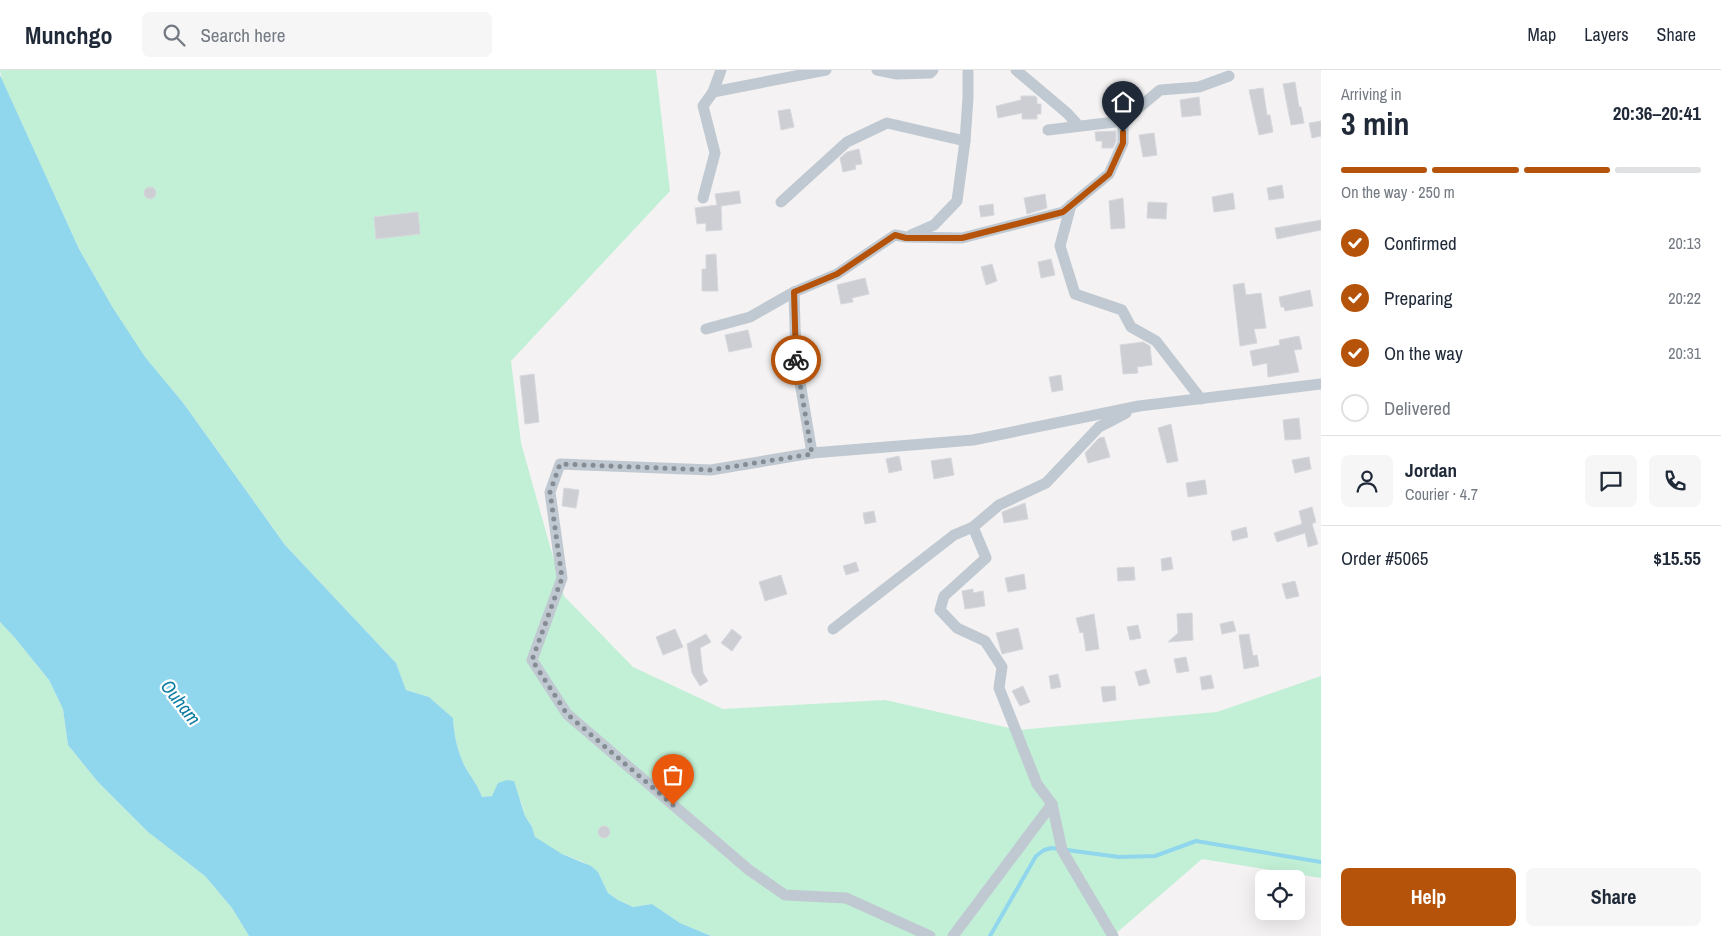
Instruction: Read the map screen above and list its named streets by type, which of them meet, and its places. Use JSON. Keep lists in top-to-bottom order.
{
  "water": ["Ouham"],
  "page": {
    "header": "Munchgo",
    "search": "Search here",
    "nav": ["Map", "Layers", "Share"],
    "heading": ["3 min", "Arriving in", "20:36–20:41"],
    "panel": [
      "Jordan",
      "Courier · 4.7",
      "Order #5065",
      "$15.55"
    ],
    "bar": "On the way · 250 m",
    "list": [
      ["Confirmed", "20:13"],
      ["Preparing", "20:22"],
      ["On the way", "20:31"],
      "Delivered"
    ],
    "buttons": ["Help", "Share"]
  }
}
